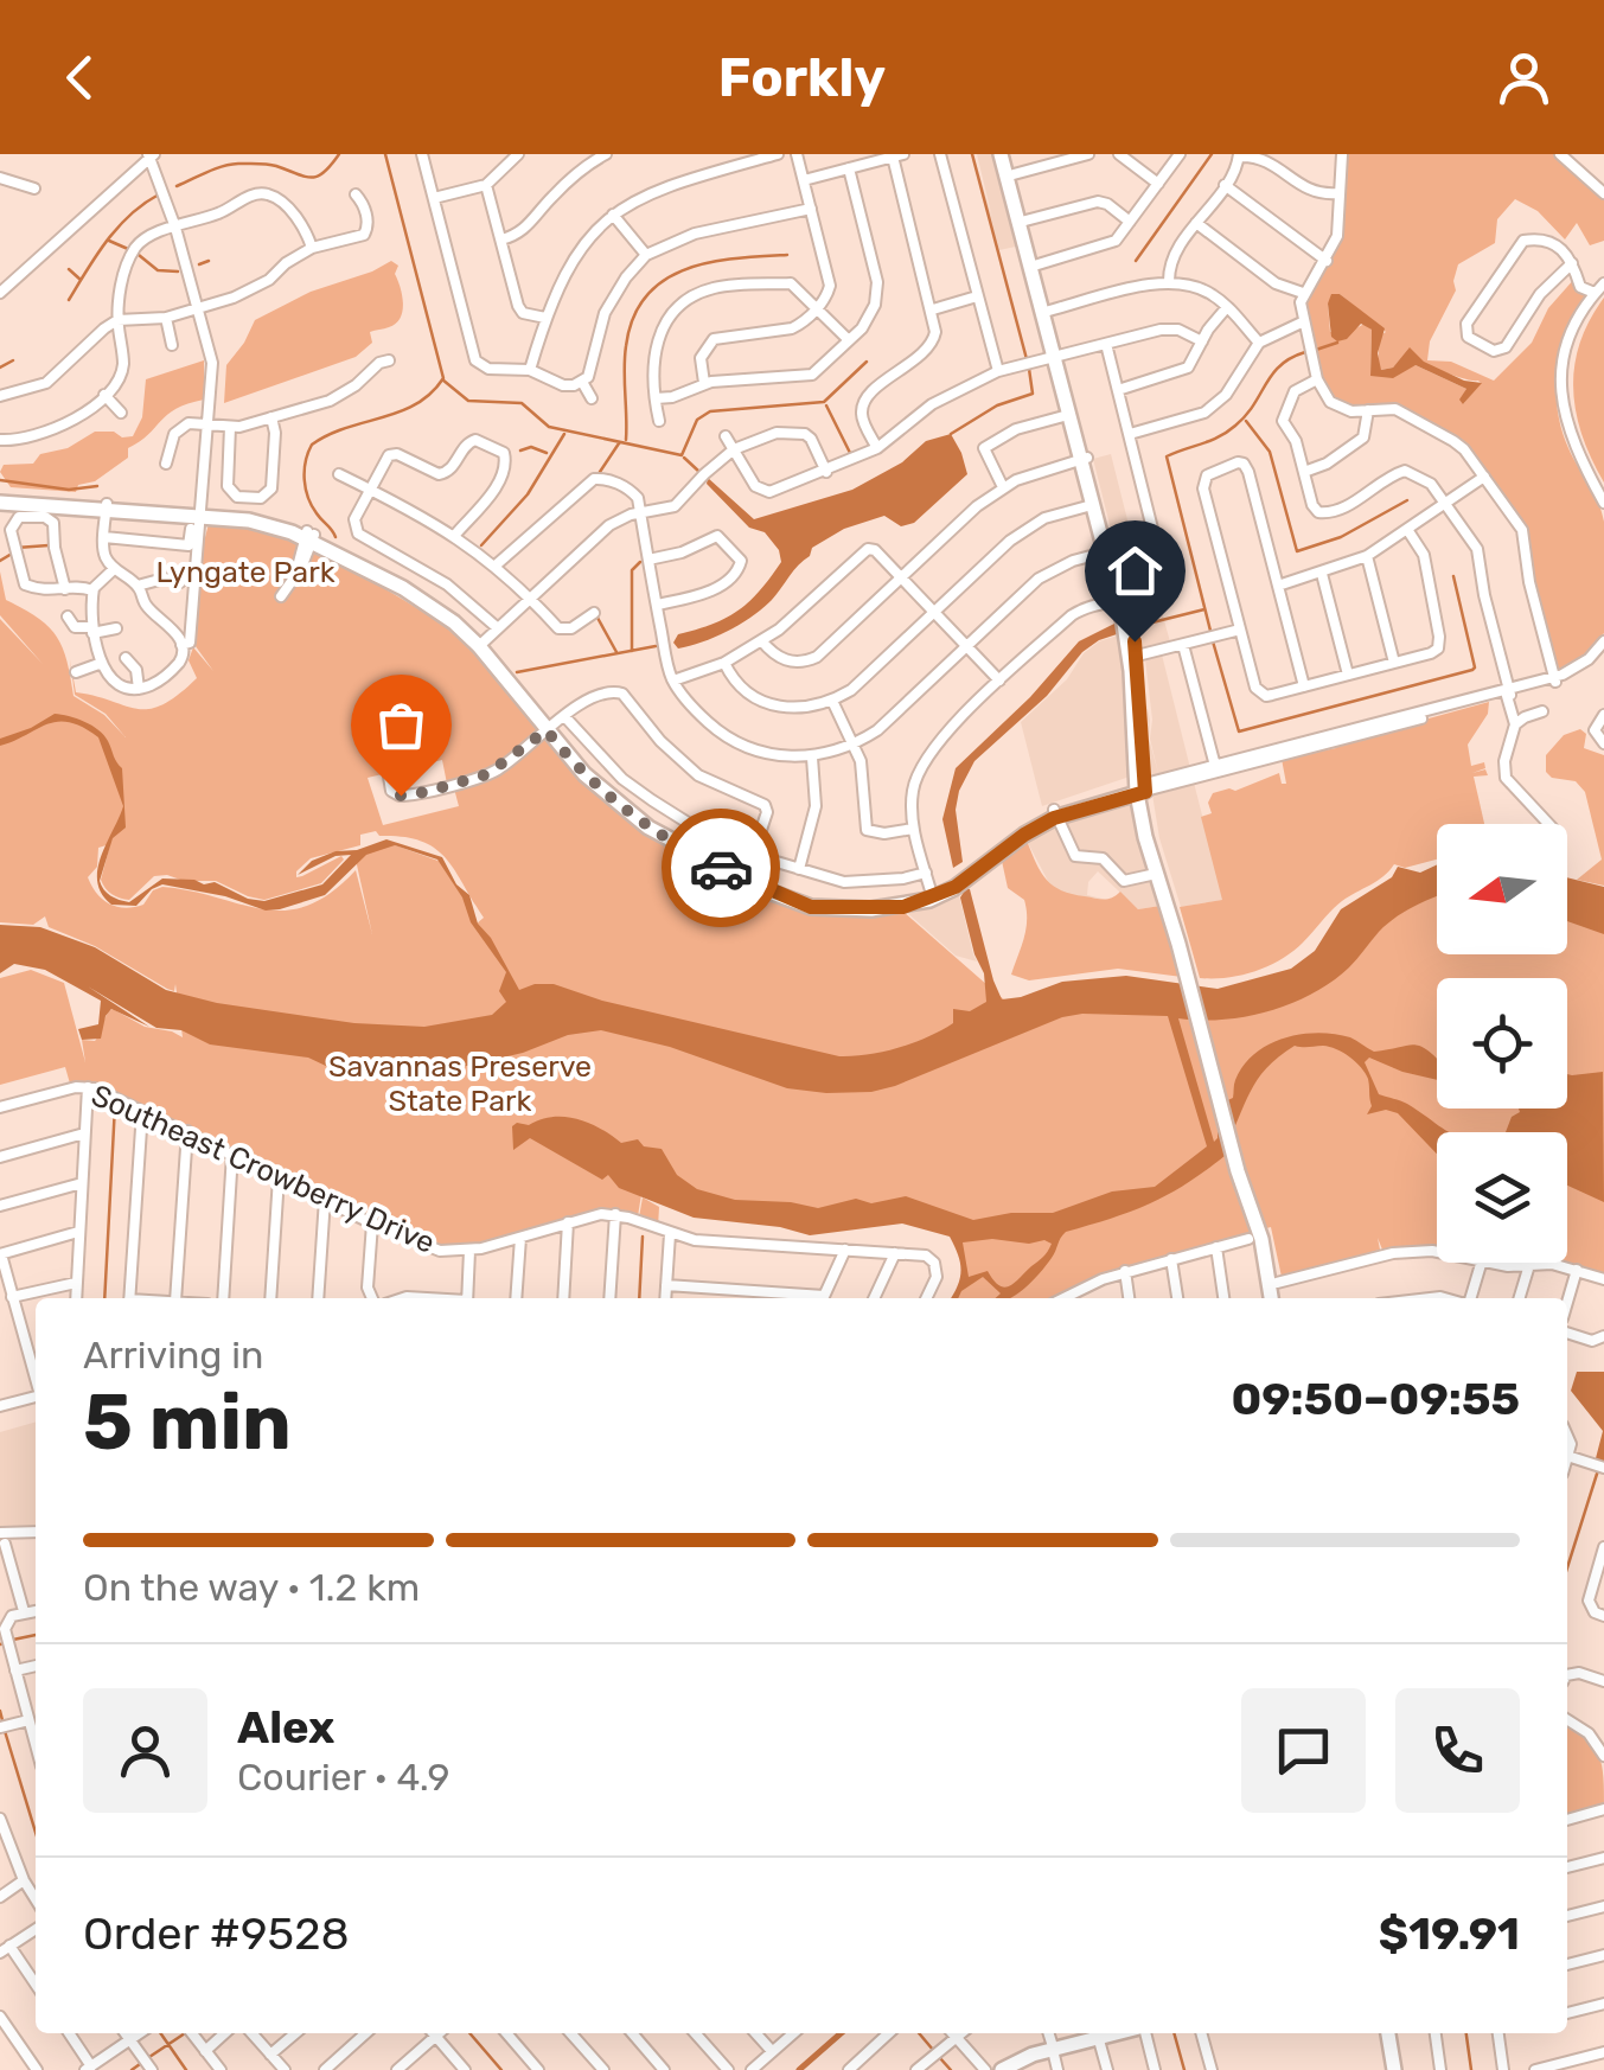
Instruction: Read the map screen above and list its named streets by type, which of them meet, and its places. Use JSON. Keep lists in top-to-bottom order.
{
  "streets": {
    "street": ["Southeast Crowberry Drive"]
  },
  "parks": ["Lyngate Park", "Savannas Preserve State Park"],
  "north": "left",
  "page": {
    "header": "Forkly",
    "heading": ["5 min", "Arriving in", "09:50–09:55"],
    "panel": [
      "Alex",
      "Courier · 4.9",
      "Order #9528",
      "$19.91"
    ],
    "bar": "On the way · 1.2 km"
  }
}
